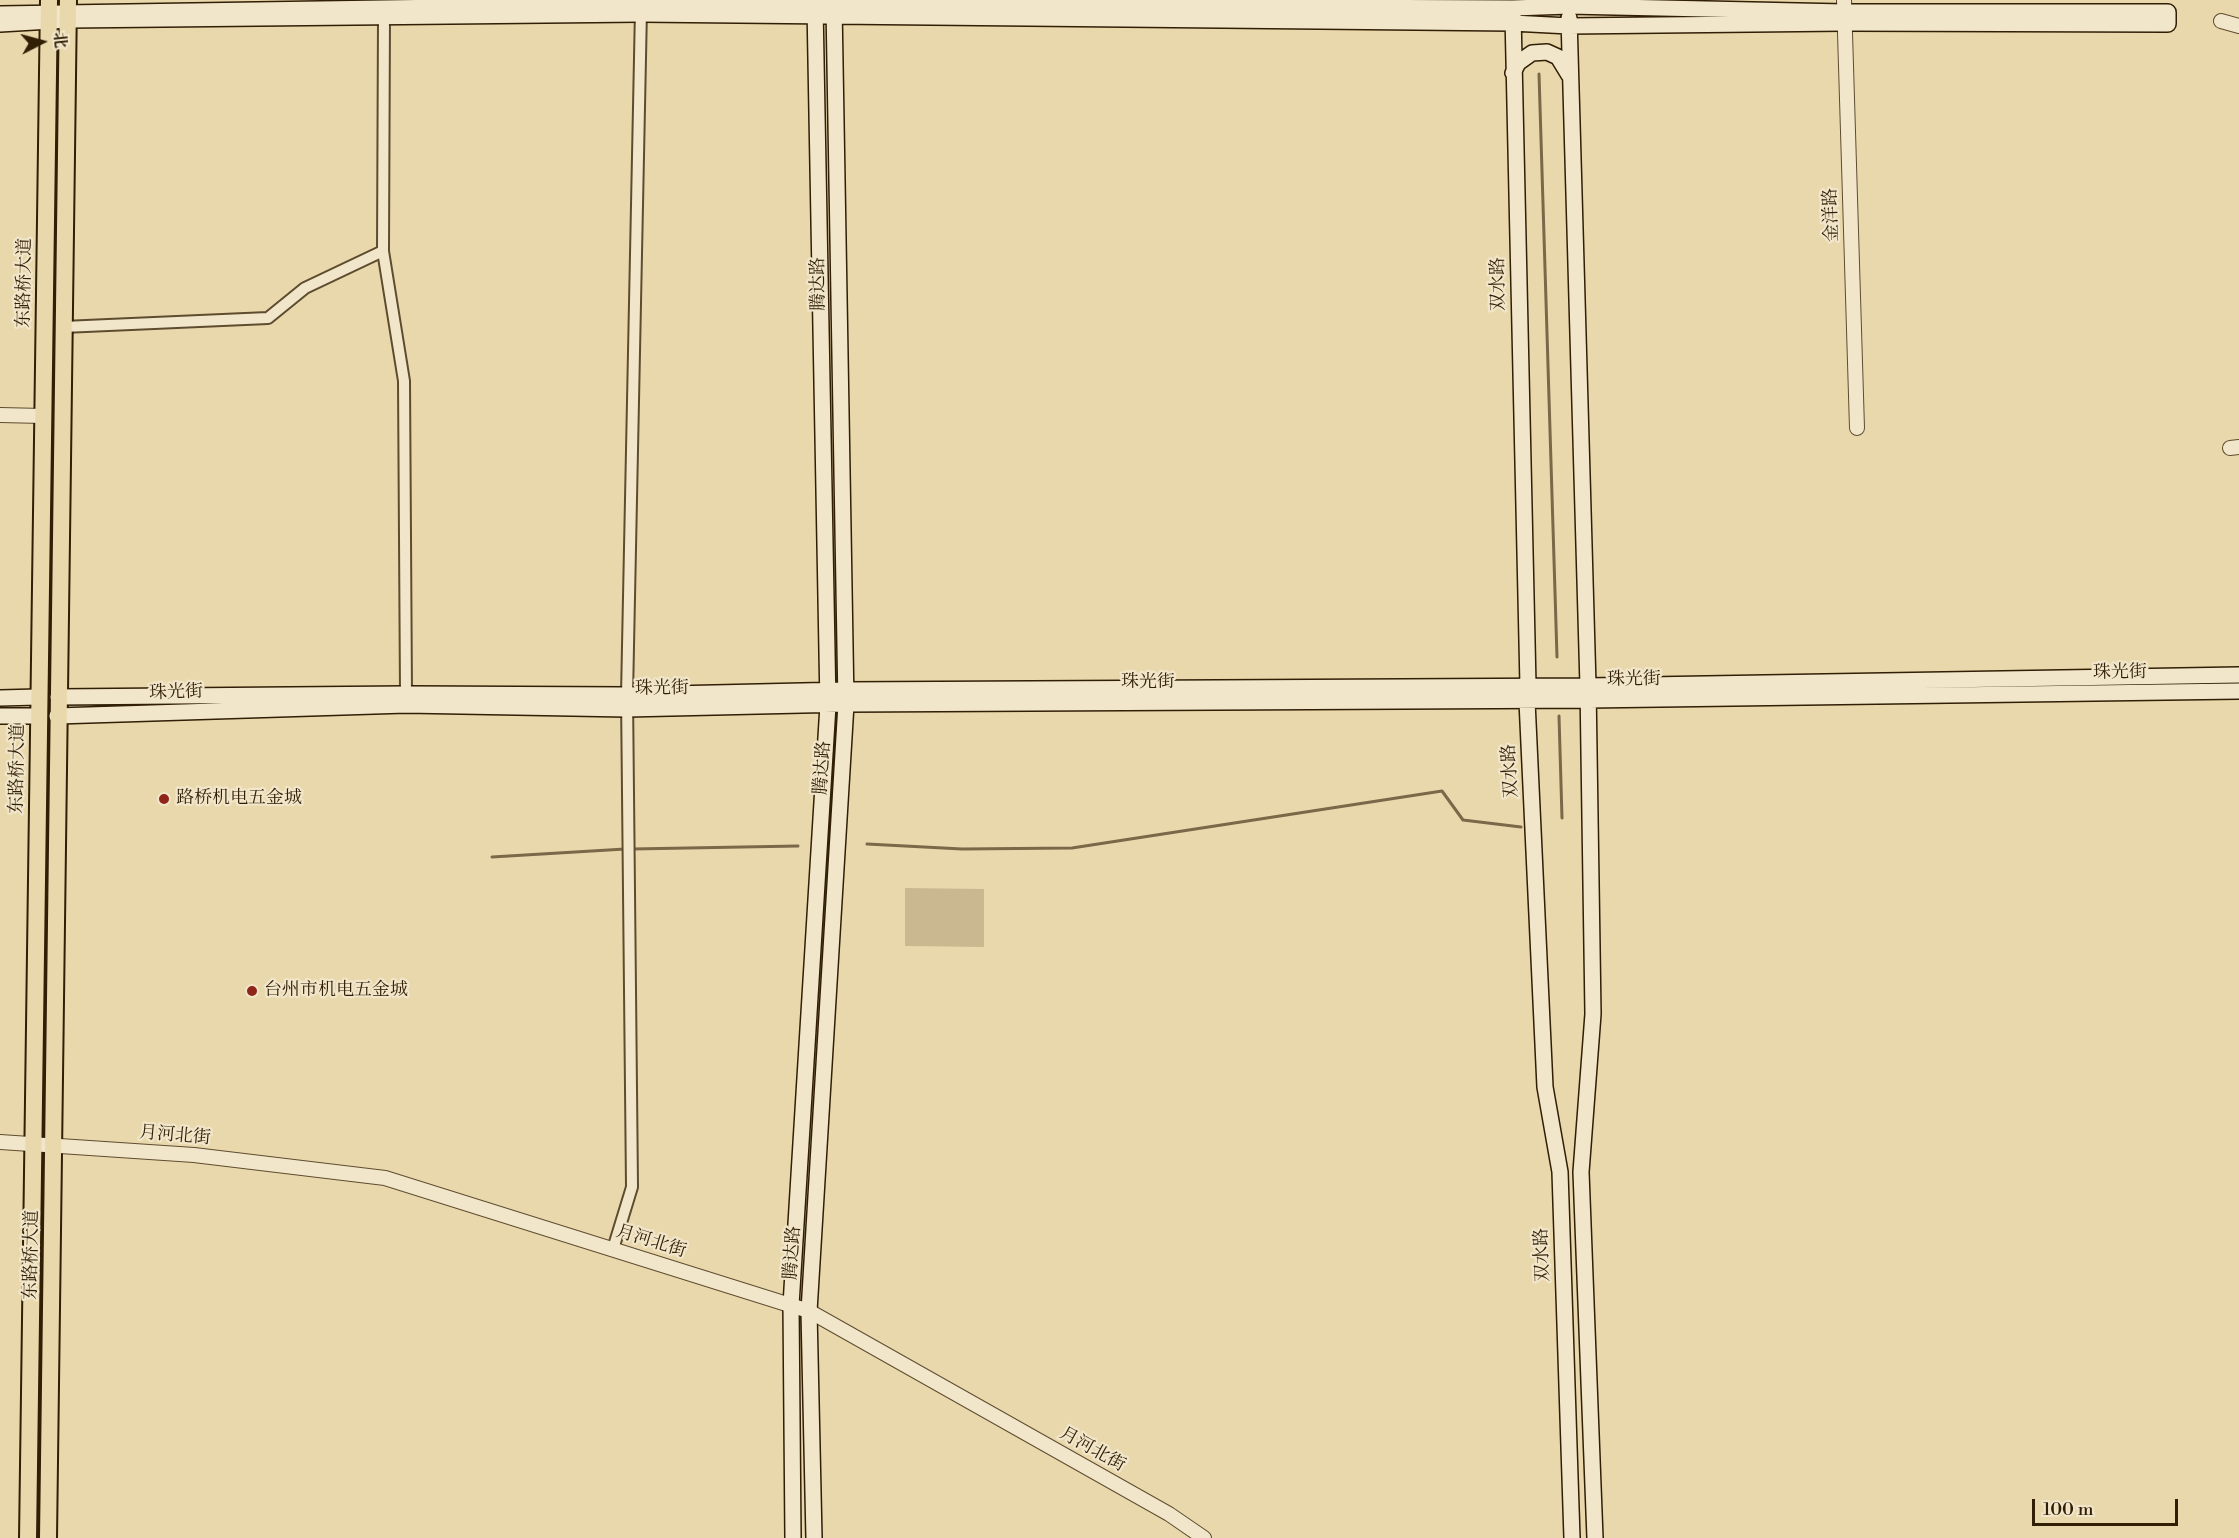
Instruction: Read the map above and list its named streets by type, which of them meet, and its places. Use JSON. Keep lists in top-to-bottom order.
{
  "streets": {
    "main road": [
      "东路桥大道",
      "腾达路",
      "双水路",
      "珠光街"
    ],
    "street": ["金洋路", "月河北街"]
  },
  "crossings": [
    ["东路桥大道", "珠光街"],
    ["东路桥大道", "月河北街"],
    ["腾达路", "珠光街"],
    ["腾达路", "月河北街"],
    ["双水路", "珠光街"]
  ],
  "places": ["路桥机电五金城", "台州市机电五金城"],
  "scale_bar": "100 m",
  "north": "right"
}
